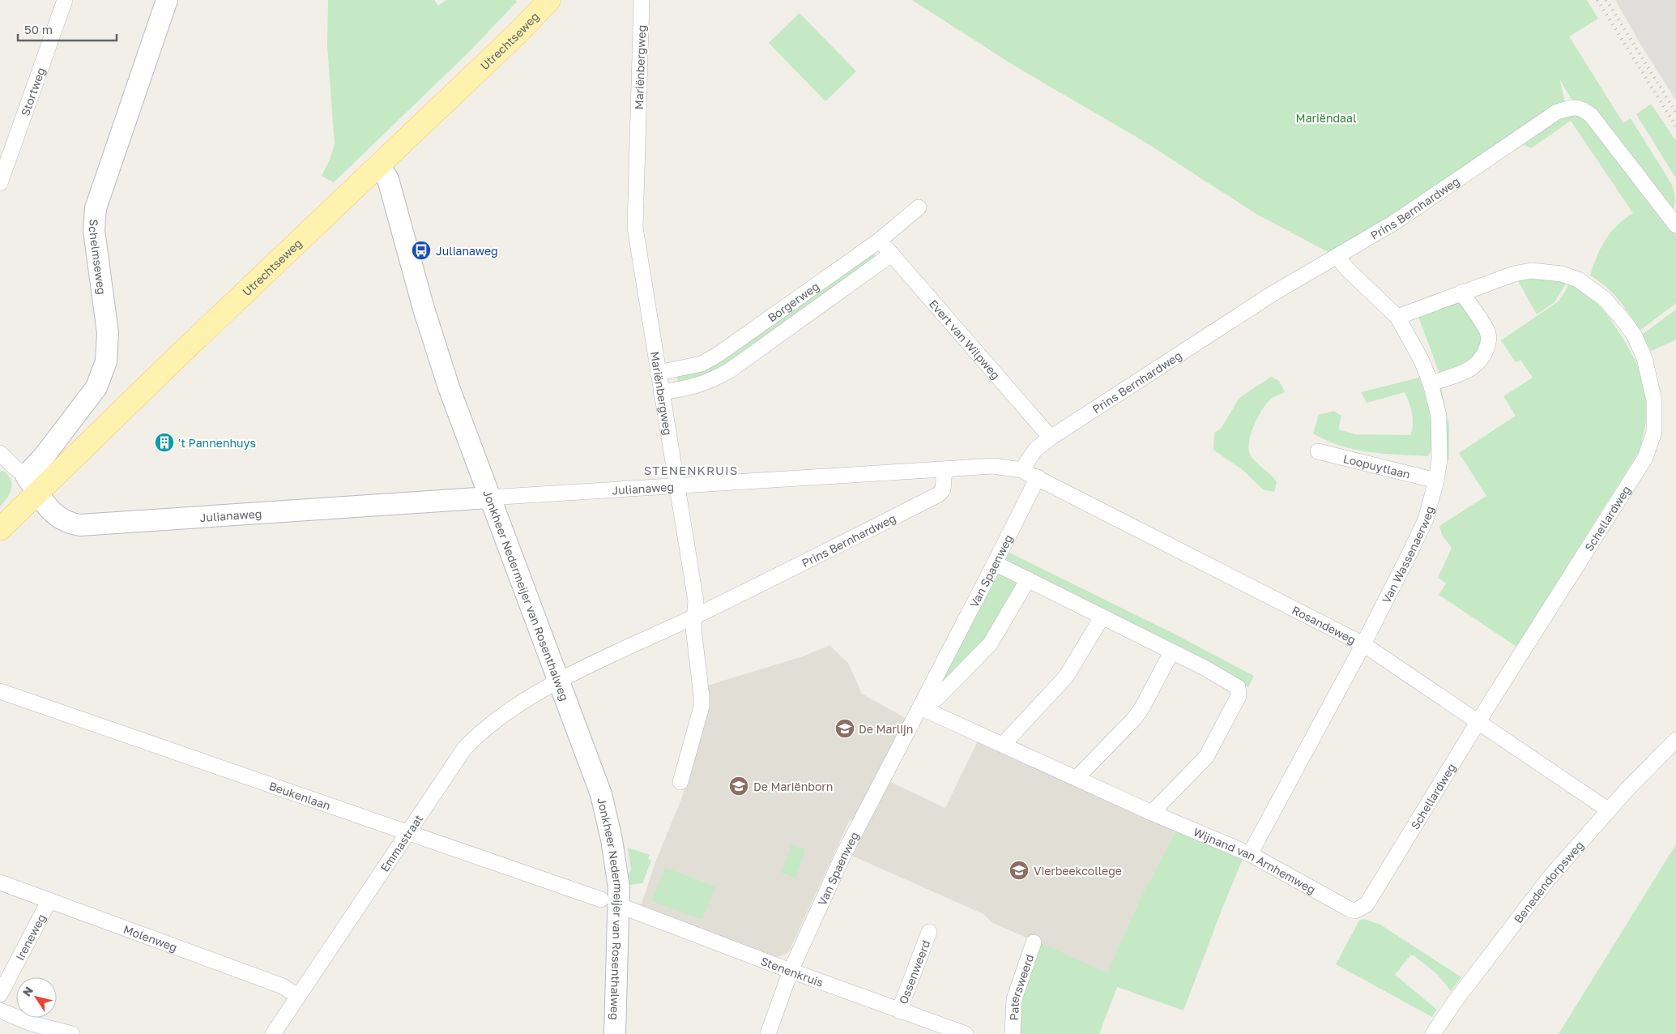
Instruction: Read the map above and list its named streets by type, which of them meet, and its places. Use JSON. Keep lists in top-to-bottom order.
{
  "streets": {
    "main road": ["Utrechtseweg"],
    "street": [
      "Mariënbergweg",
      "Stortweg",
      "Prins Bernhardweg",
      "Schelmseweg",
      "Borgerweg",
      "Evert van Wilpweg",
      "Loopuytlaan",
      "Julianaweg",
      "Schellardweg",
      "Van Wassenaerweg",
      "Van Spaenweg",
      "Jonkheer Nedermeijer van Rosenthalweg",
      "Rosandeweg",
      "Beukenlaan",
      "Emmastraat",
      "Wijnand van Arnhemweg",
      "Benedendorpsweg",
      "Ireneweg",
      "Molenweg",
      "Stenenkruis",
      "Ossenweerd",
      "Patersweerd"
    ]
  },
  "crossings": [
    ["Utrechtseweg", "Julianaweg"],
    ["Utrechtseweg", "Jonkheer Nedermeijer van Rosenthalweg"],
    ["Mariënbergweg", "Prins Bernhardweg"],
    ["Mariënbergweg", "Borgerweg"],
    ["Mariënbergweg", "Julianaweg"],
    ["Prins Bernhardweg", "Evert van Wilpweg"],
    ["Prins Bernhardweg", "Julianaweg"],
    ["Prins Bernhardweg", "Van Wassenaerweg"],
    ["Prins Bernhardweg", "Jonkheer Nedermeijer van Rosenthalweg"],
    ["Prins Bernhardweg", "Rosandeweg"],
    ["Prins Bernhardweg", "Emmastraat"],
    ["Schelmseweg", "Julianaweg"],
    ["Borgerweg", "Evert van Wilpweg"],
    ["Loopuytlaan", "Van Wassenaerweg"],
    ["Julianaweg", "Jonkheer Nedermeijer van Rosenthalweg"],
    ["Schellardweg", "Van Wassenaerweg"],
    ["Schellardweg", "Rosandeweg"],
    ["Schellardweg", "Wijnand van Arnhemweg"],
    ["Van Wassenaerweg", "Rosandeweg"],
    ["Van Wassenaerweg", "Wijnand van Arnhemweg"],
    ["Van Spaenweg", "Rosandeweg"],
    ["Van Spaenweg", "Wijnand van Arnhemweg"],
    ["Van Spaenweg", "Stenenkruis"],
    ["Jonkheer Nedermeijer van Rosenthalweg", "Beukenlaan"],
    ["Jonkheer Nedermeijer van Rosenthalweg", "Emmastraat"],
    ["Jonkheer Nedermeijer van Rosenthalweg", "Stenenkruis"],
    ["Rosandeweg", "Benedendorpsweg"],
    ["Beukenlaan", "Emmastraat"],
    ["Beukenlaan", "Stenenkruis"],
    ["Emmastraat", "Molenweg"],
    ["Ireneweg", "Molenweg"],
    ["Stenenkruis", "Ossenweerd"]
  ],
  "districts": ["STENENKRUIS"],
  "parks": ["Mariëndaal"],
  "places": {
    "bus stop": ["Julianaweg"],
    "building": ["'t Pannenhuys"],
    "school or university": ["De Marlijn", "De Mariënborn", "Vierbeekcollege"]
  },
  "scale_bar": "50 m",
  "north": "top left"
}
